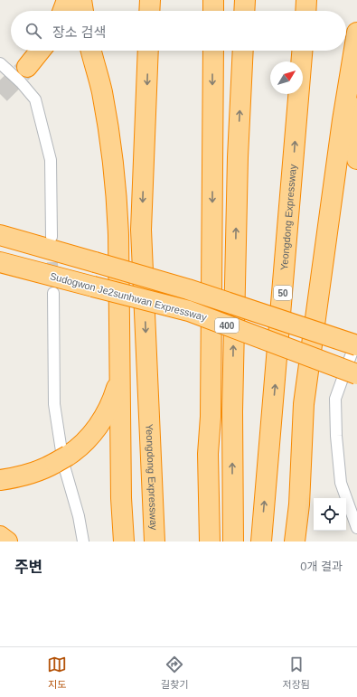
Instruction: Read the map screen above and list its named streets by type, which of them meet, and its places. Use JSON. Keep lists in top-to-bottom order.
{
  "streets": {
    "highway": [
      "Yeongdong Expressway",
      "50",
      "Sudogwon Je2sunhwan Expressway",
      "400"
    ]
  },
  "north": "top right",
  "page": {
    "search": "장소 검색",
    "heading": ["주변", "0개 결과"],
    "nav": ["지도", "길찾기", "저장됨"]
  }
}
